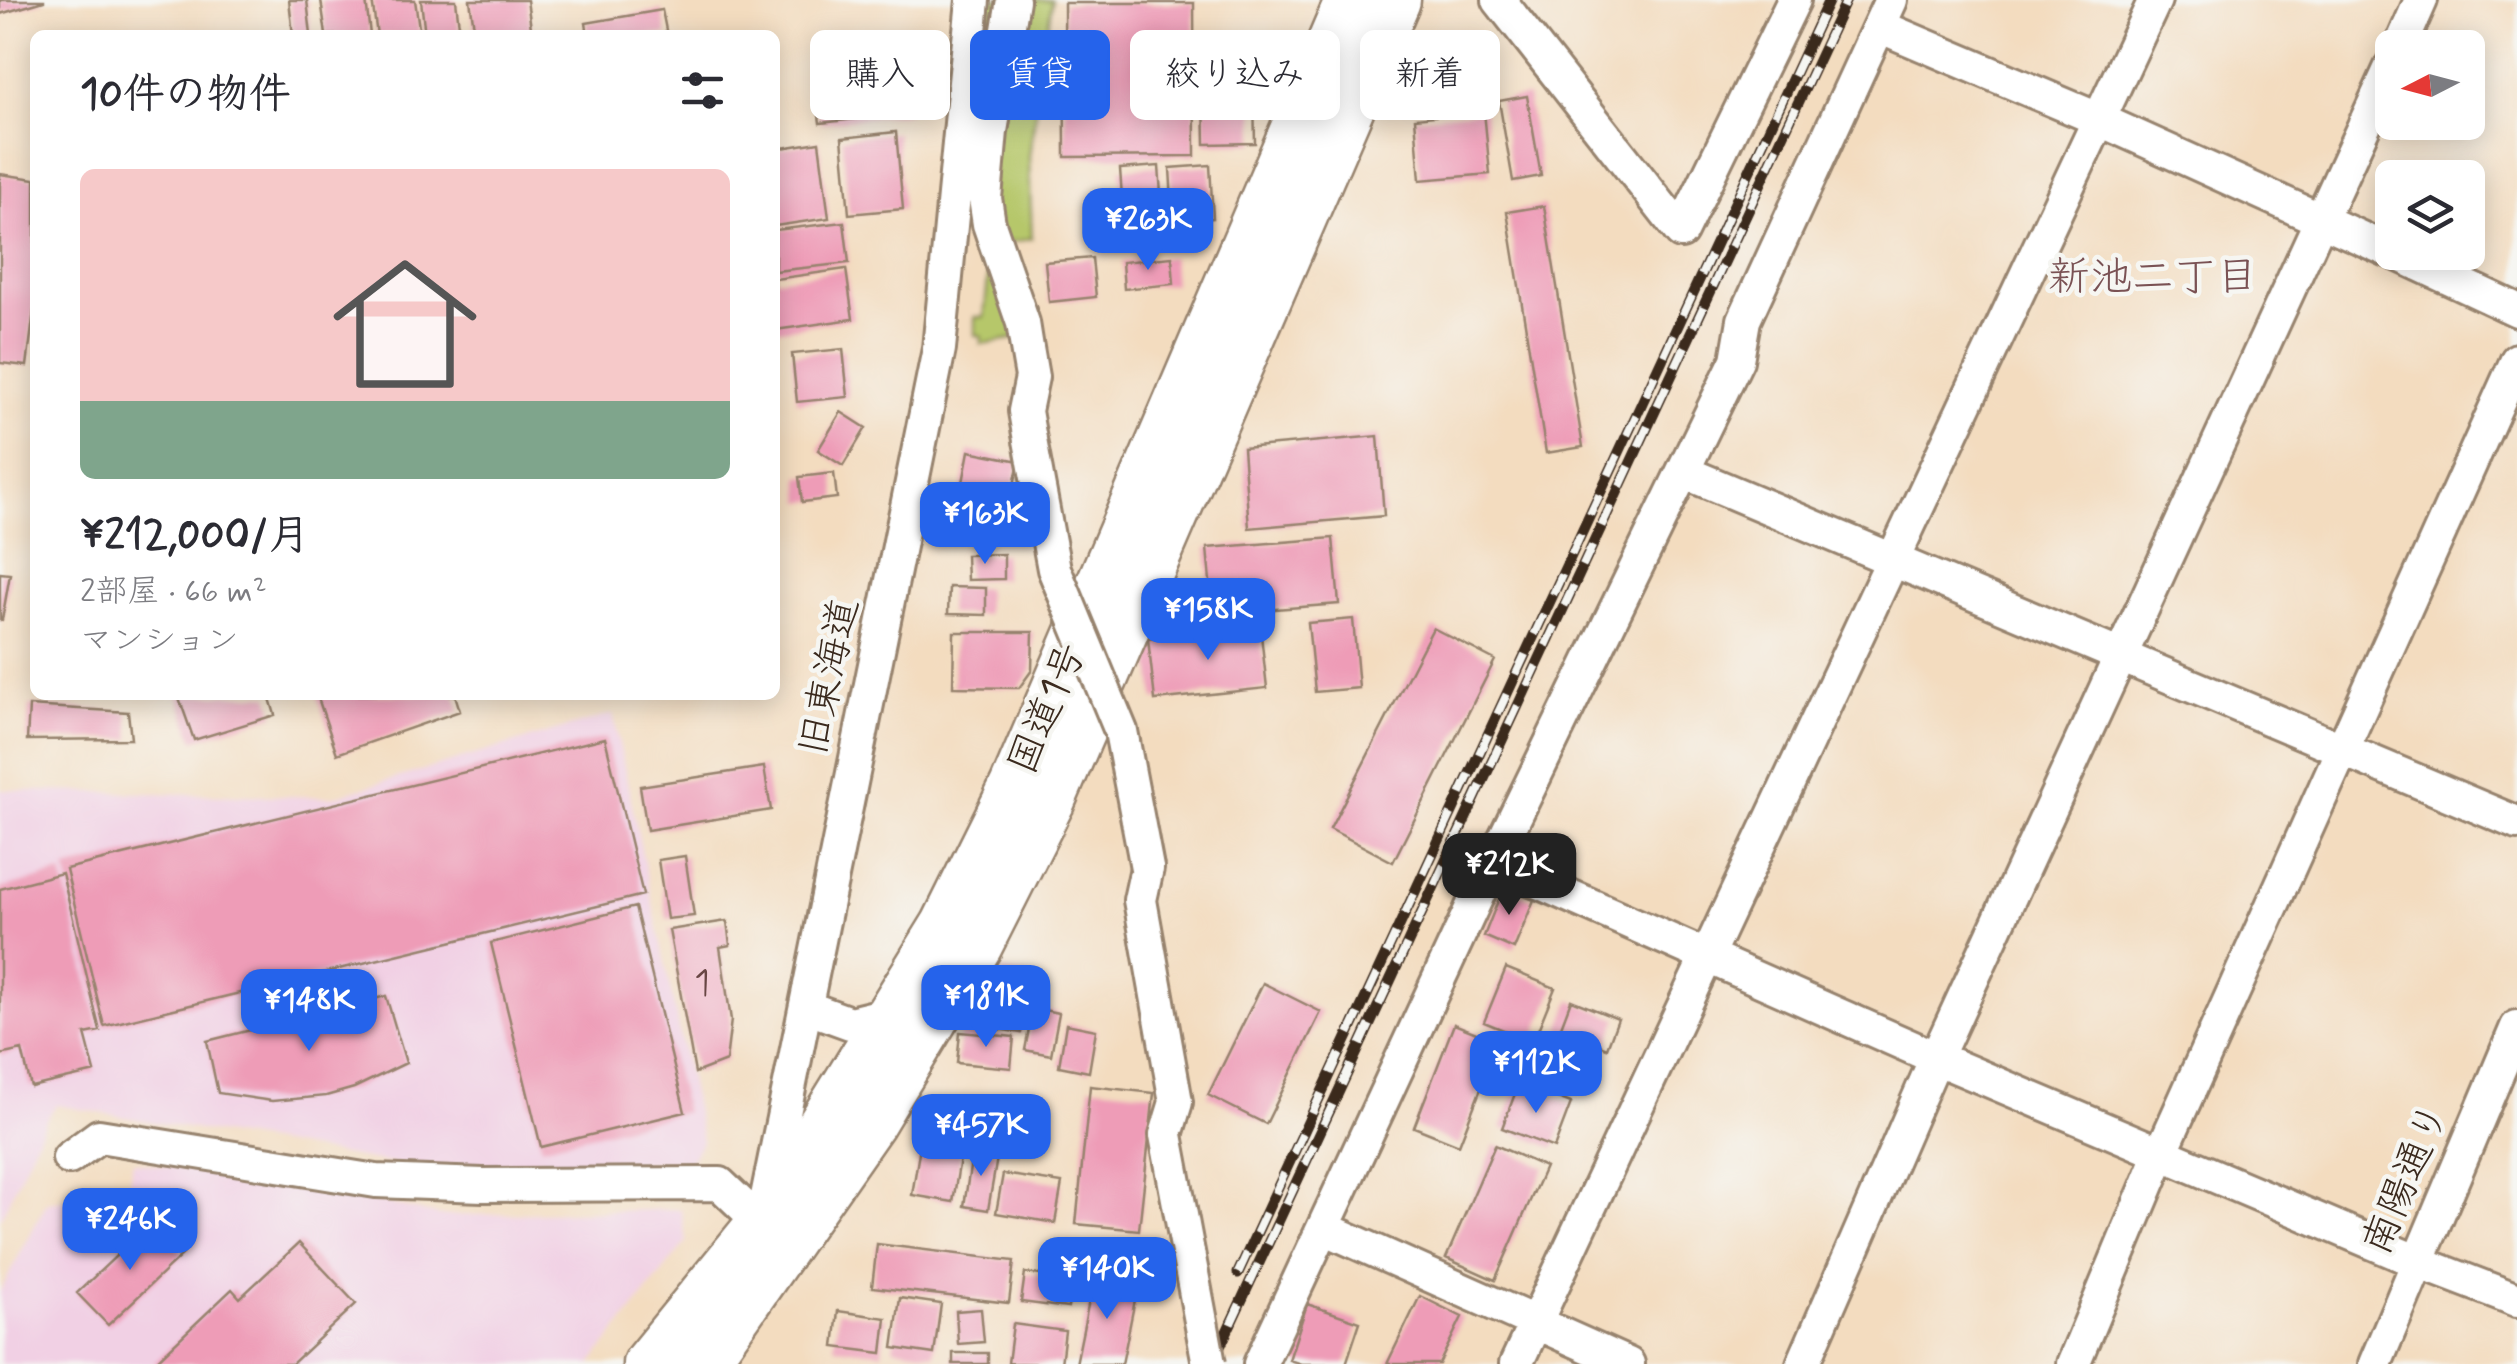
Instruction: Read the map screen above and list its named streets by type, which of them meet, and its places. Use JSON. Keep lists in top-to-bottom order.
{
  "streets": {
    "highway": ["国道1号"],
    "street": ["旧東海道", "南陽通り"]
  },
  "crossings": [
    ["旧東海道", "国道1号"]
  ],
  "districts": ["新池二丁目"],
  "house_numbers": ["1"],
  "north": "left",
  "page": {
    "chip": [
      "購入",
      "賃貸",
      "絞り込み",
      "新着"
    ],
    "heading": "10件の物件",
    "list": [
      {
        "name": "¥212,000/月",
        "note": "2部屋 · 66 m² · マンション"
      }
    ],
    "price": [
      "¥263K",
      "¥163K",
      "¥158K",
      "¥212K",
      "¥181K",
      "¥148K",
      "¥112K",
      "¥457K",
      "¥246K",
      "¥140K"
    ]
  }
}
